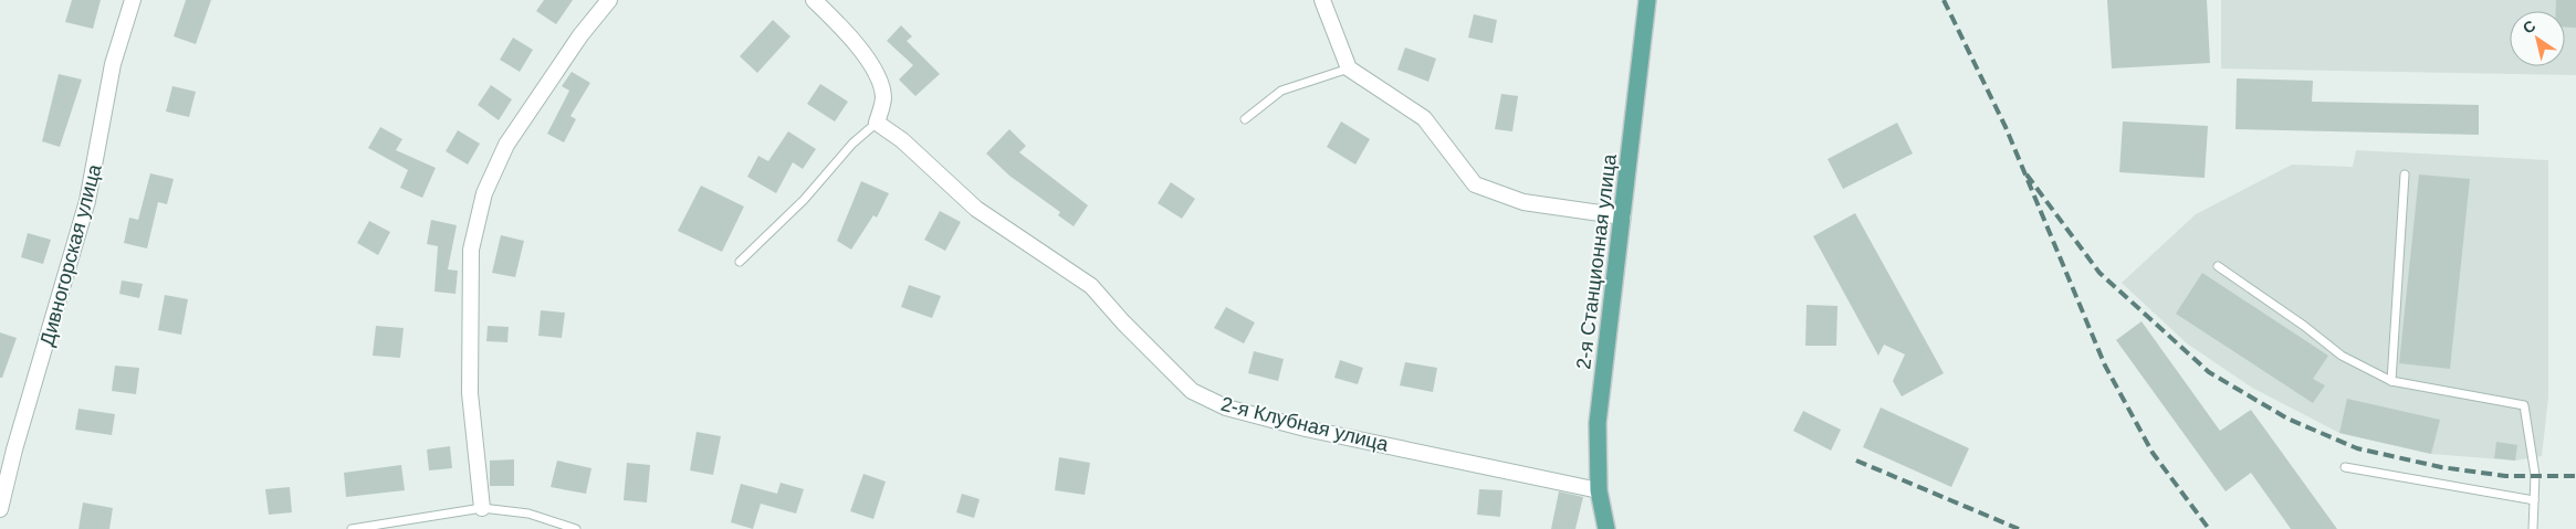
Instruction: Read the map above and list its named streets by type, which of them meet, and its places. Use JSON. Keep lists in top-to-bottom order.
{
  "streets": {
    "main road": ["2-я Станционная улица"],
    "street": ["Дивногорская улица", "2-я Клубная улица"]
  },
  "crossings": [
    ["2-я Станционная улица", "2-я Клубная улица"]
  ],
  "north": "top left"
}
